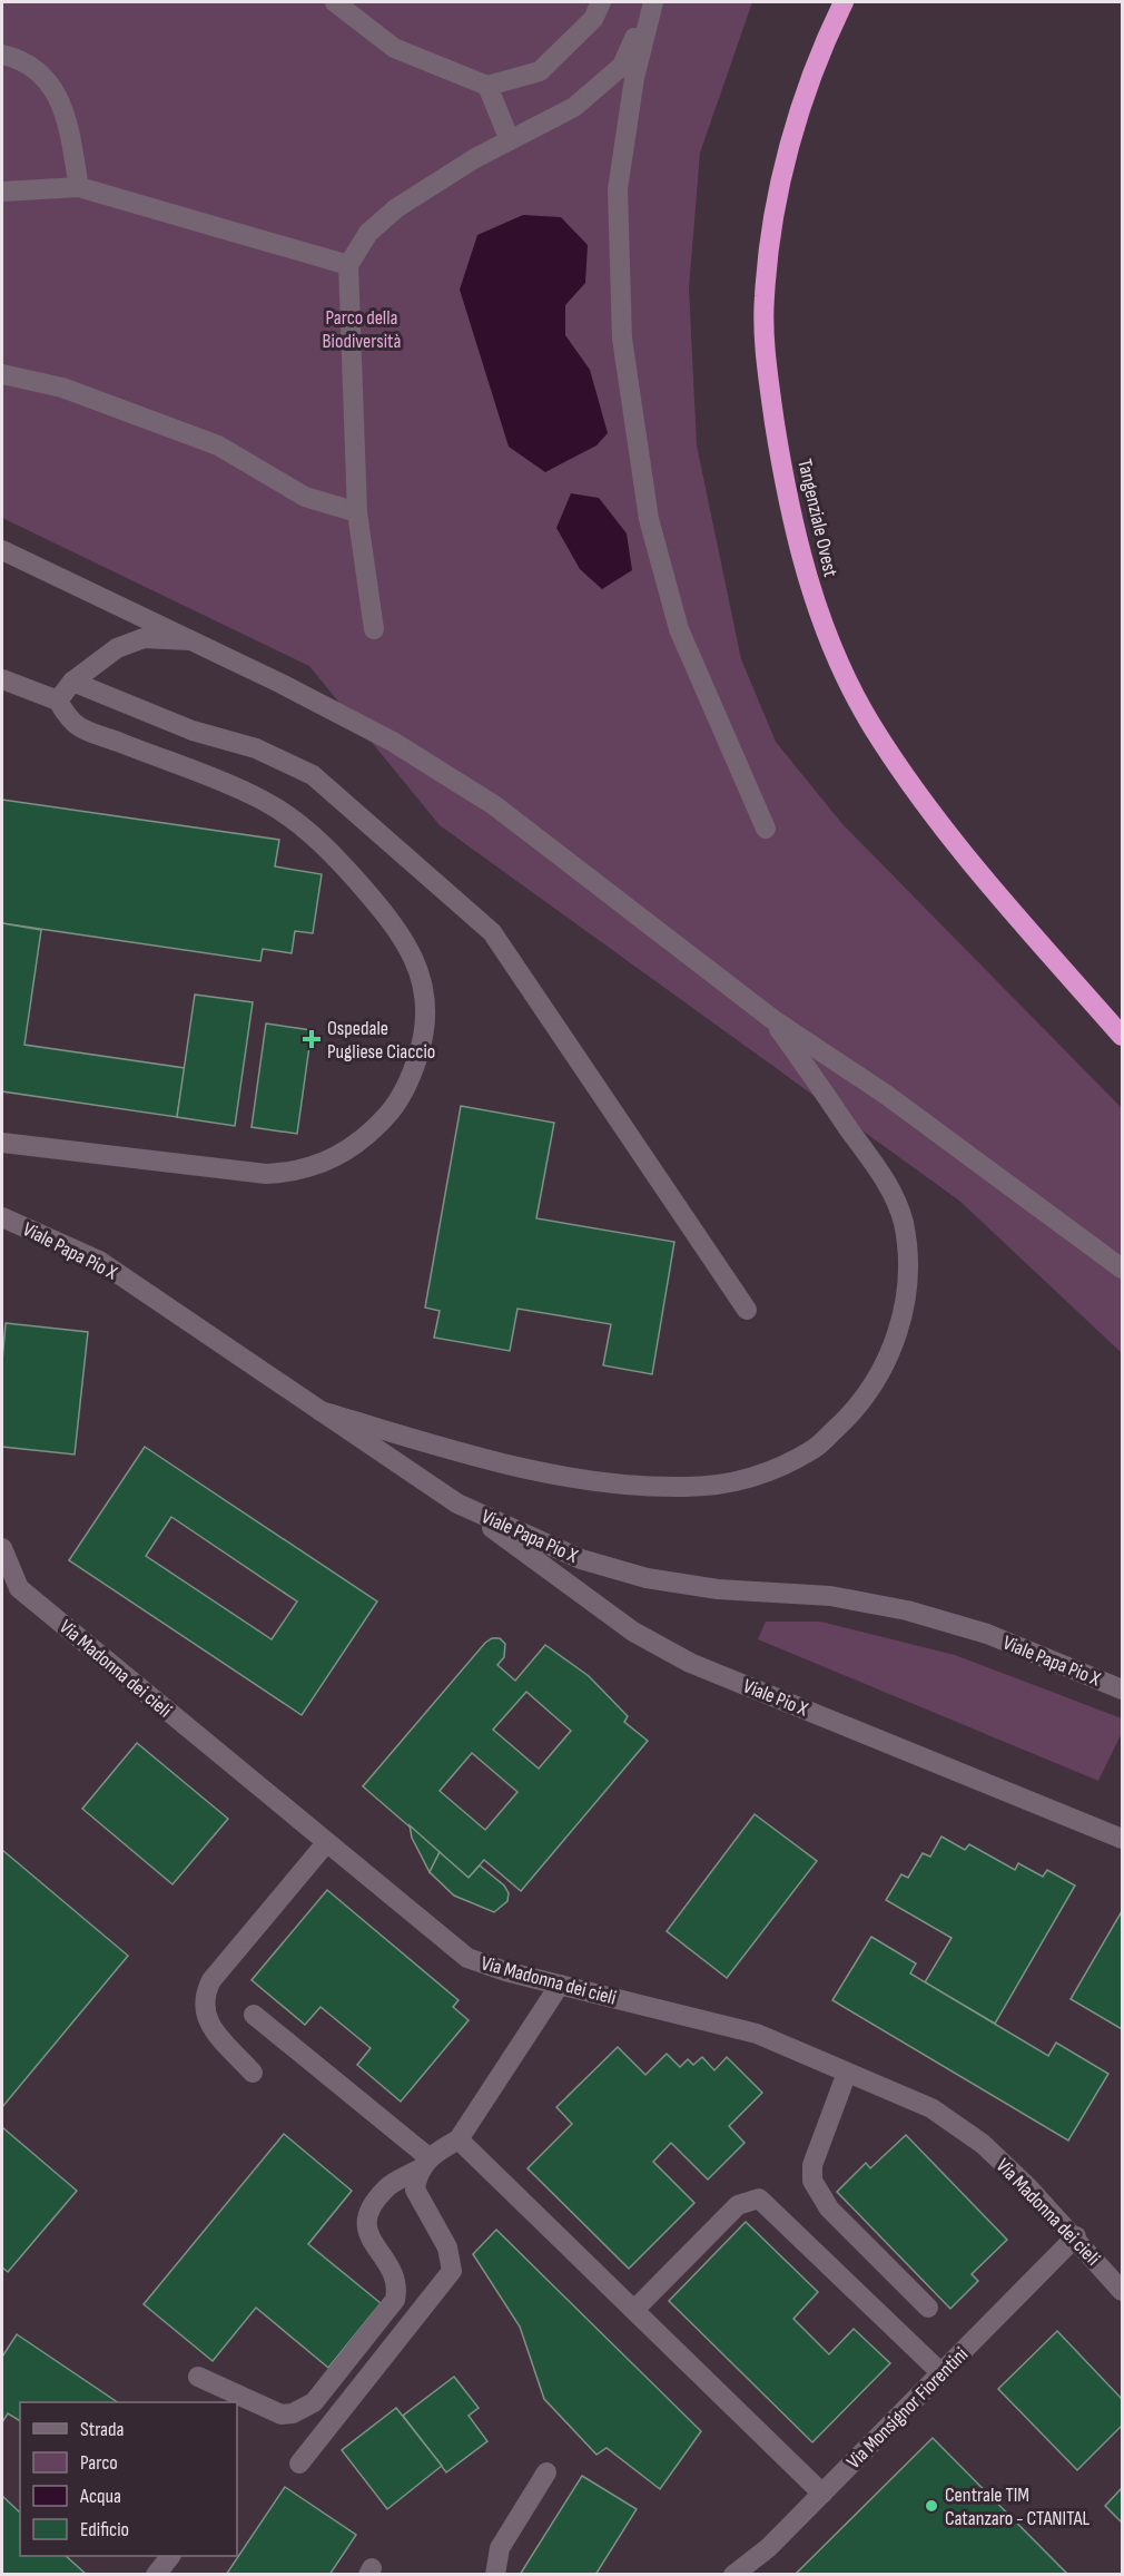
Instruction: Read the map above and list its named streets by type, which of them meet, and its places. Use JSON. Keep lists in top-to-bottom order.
{
  "streets": {
    "highway": ["Tangenziale Ovest"],
    "street": [
      "Viale Papa Pio X",
      "Via Madonna dei cieli",
      "Viale Pio X",
      "Via Monsignor Fiorentini"
    ]
  },
  "crossings": [
    ["Viale Papa Pio X", "Viale Pio X"],
    ["Via Madonna dei cieli", "Via Monsignor Fiorentini"]
  ],
  "parks": ["Parco della Biodiversità"],
  "places": {
    "health": ["Ospedale Pugliese Ciaccio"],
    "other": ["Centrale TIM Catanzaro - CTANITAL"]
  },
  "legend": [
    "Strada",
    "Parco",
    "Acqua",
    "Edificio"
  ]
}
